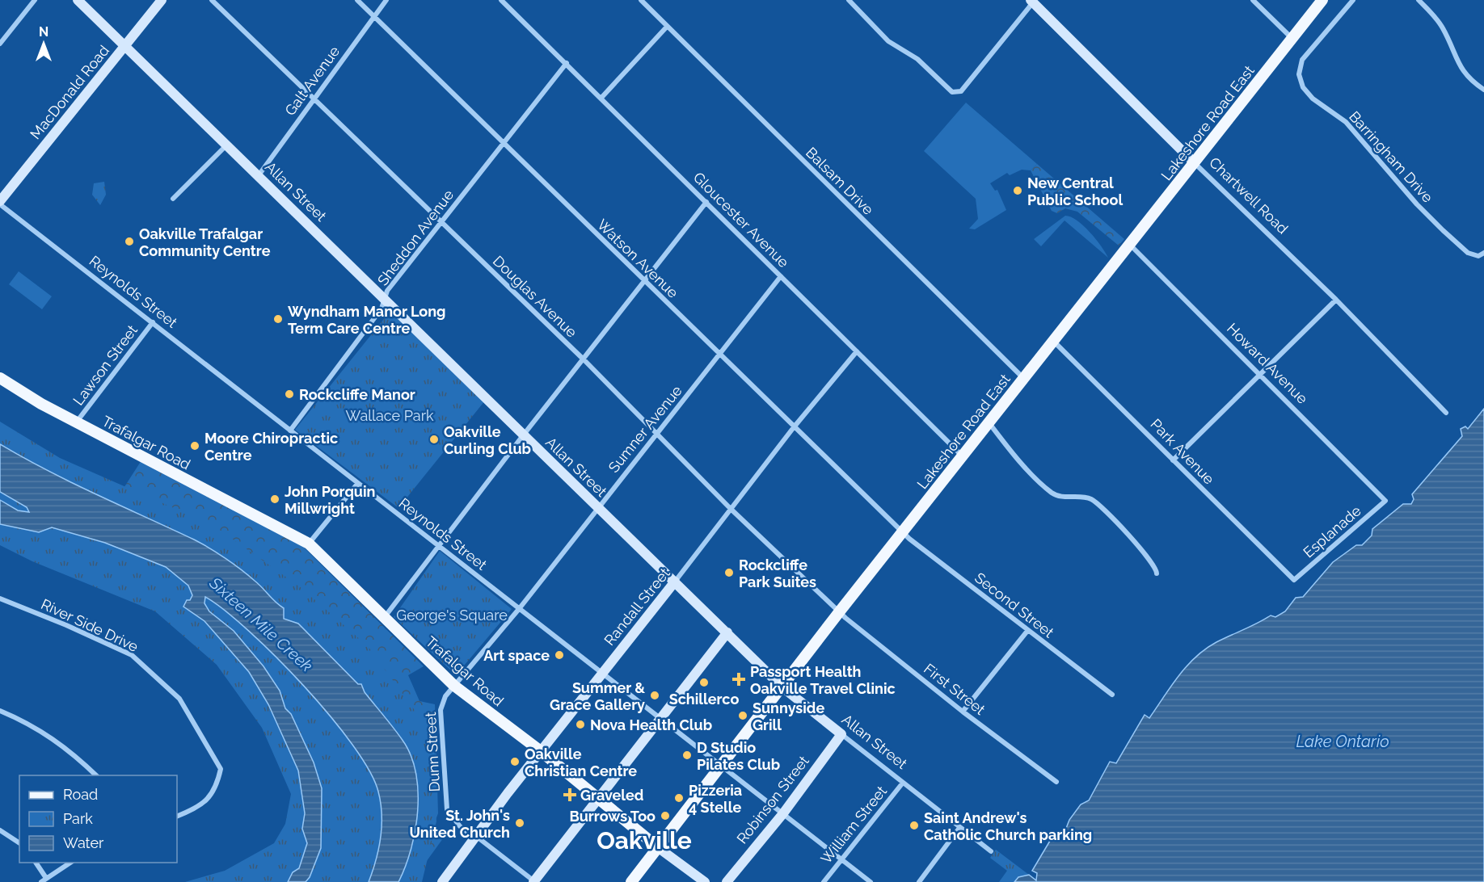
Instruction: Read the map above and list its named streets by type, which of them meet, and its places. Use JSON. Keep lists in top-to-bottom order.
{
  "streets": {
    "main road": ["Lakeshore Road East", "Trafalgar Road"],
    "street": [
      "Galt Avenue",
      "MacDonald Road",
      "Barringham Drive",
      "Balsam Drive",
      "Allan Street",
      "Chartwell Road",
      "Gloucester Avenue",
      "Sheddon Avenue",
      "Watson Avenue",
      "Reynolds Street",
      "Douglas Avenue",
      "Howard Avenue",
      "Lawson Street",
      "Sumner Avenue",
      "Park Avenue",
      "Esplanade",
      "Second Street",
      "Randall Street",
      "River Side Drive",
      "First Street",
      "Dunn Street",
      "Robinson Street",
      "William Street"
    ]
  },
  "crossings": [
    ["Galt Avenue", "Allan Street"],
    ["Galt Avenue", "Watson Avenue"],
    ["Galt Avenue", "Douglas Avenue"],
    ["MacDonald Road", "Allan Street"],
    ["MacDonald Road", "Reynolds Street"],
    ["Lakeshore Road East", "Balsam Drive"],
    ["Lakeshore Road East", "Allan Street"],
    ["Lakeshore Road East", "Chartwell Road"],
    ["Lakeshore Road East", "Gloucester Avenue"],
    ["Lakeshore Road East", "Watson Avenue"],
    ["Lakeshore Road East", "Reynolds Street"],
    ["Lakeshore Road East", "Douglas Avenue"],
    ["Lakeshore Road East", "Howard Avenue"],
    ["Lakeshore Road East", "Trafalgar Road"],
    ["Lakeshore Road East", "Park Avenue"],
    ["Lakeshore Road East", "Second Street"],
    ["Lakeshore Road East", "First Street"],
    ["Allan Street", "Sheddon Avenue"],
    ["Allan Street", "Sumner Avenue"],
    ["Allan Street", "Randall Street"],
    ["Allan Street", "Robinson Street"],
    ["Allan Street", "William Street"],
    ["Gloucester Avenue", "Sheddon Avenue"],
    ["Gloucester Avenue", "Sumner Avenue"],
    ["Gloucester Avenue", "Randall Street"],
    ["Sheddon Avenue", "Watson Avenue"],
    ["Sheddon Avenue", "Reynolds Street"],
    ["Sheddon Avenue", "Douglas Avenue"],
    ["Watson Avenue", "Sumner Avenue"],
    ["Watson Avenue", "Second Street"],
    ["Watson Avenue", "Randall Street"],
    ["Reynolds Street", "Lawson Street"],
    ["Reynolds Street", "Sumner Avenue"],
    ["Reynolds Street", "Randall Street"],
    ["Reynolds Street", "Robinson Street"],
    ["Reynolds Street", "William Street"],
    ["Douglas Avenue", "Sumner Avenue"],
    ["Douglas Avenue", "Randall Street"],
    ["Douglas Avenue", "First Street"],
    ["Howard Avenue", "Esplanade"],
    ["Lawson Street", "Trafalgar Road"],
    ["Sumner Avenue", "Trafalgar Road"],
    ["Sumner Avenue", "Dunn Street"],
    ["Trafalgar Road", "Randall Street"],
    ["Trafalgar Road", "Dunn Street"],
    ["Park Avenue", "Esplanade"],
    ["Randall Street", "Dunn Street"]
  ],
  "districts": ["Oakville"],
  "water": ["Sixteen Mile Creek", "Lake Ontario"],
  "parks": ["Wallace Park", "George's Square"],
  "places": {
    "other": [
      "New Central Public School",
      "Oakville Trafalgar Community Centre",
      "Wyndham Manor Long Term Care Centre",
      "Rockcliffe Manor",
      "Oakville Curling Club",
      "Moore Chiropractic Centre",
      "John Porquin Millwright",
      "Rockcliffe Park Suites",
      "Art space",
      "Schillerco",
      "Summer & Grace Gallery",
      "Sunnyside Grill",
      "Nova Health Club",
      "D Studio Pilates Club",
      "Oakville Christian Centre",
      "Pizzeria 4 Stelle",
      "Burrows Too",
      "St. John's United Church",
      "Saint Andrew's Catholic Church parking"
    ],
    "health": ["Passport Health Oakville Travel Clinic", "Graveled"]
  },
  "legend": ["Road", "Park", "Water"],
  "north": "top"
}
